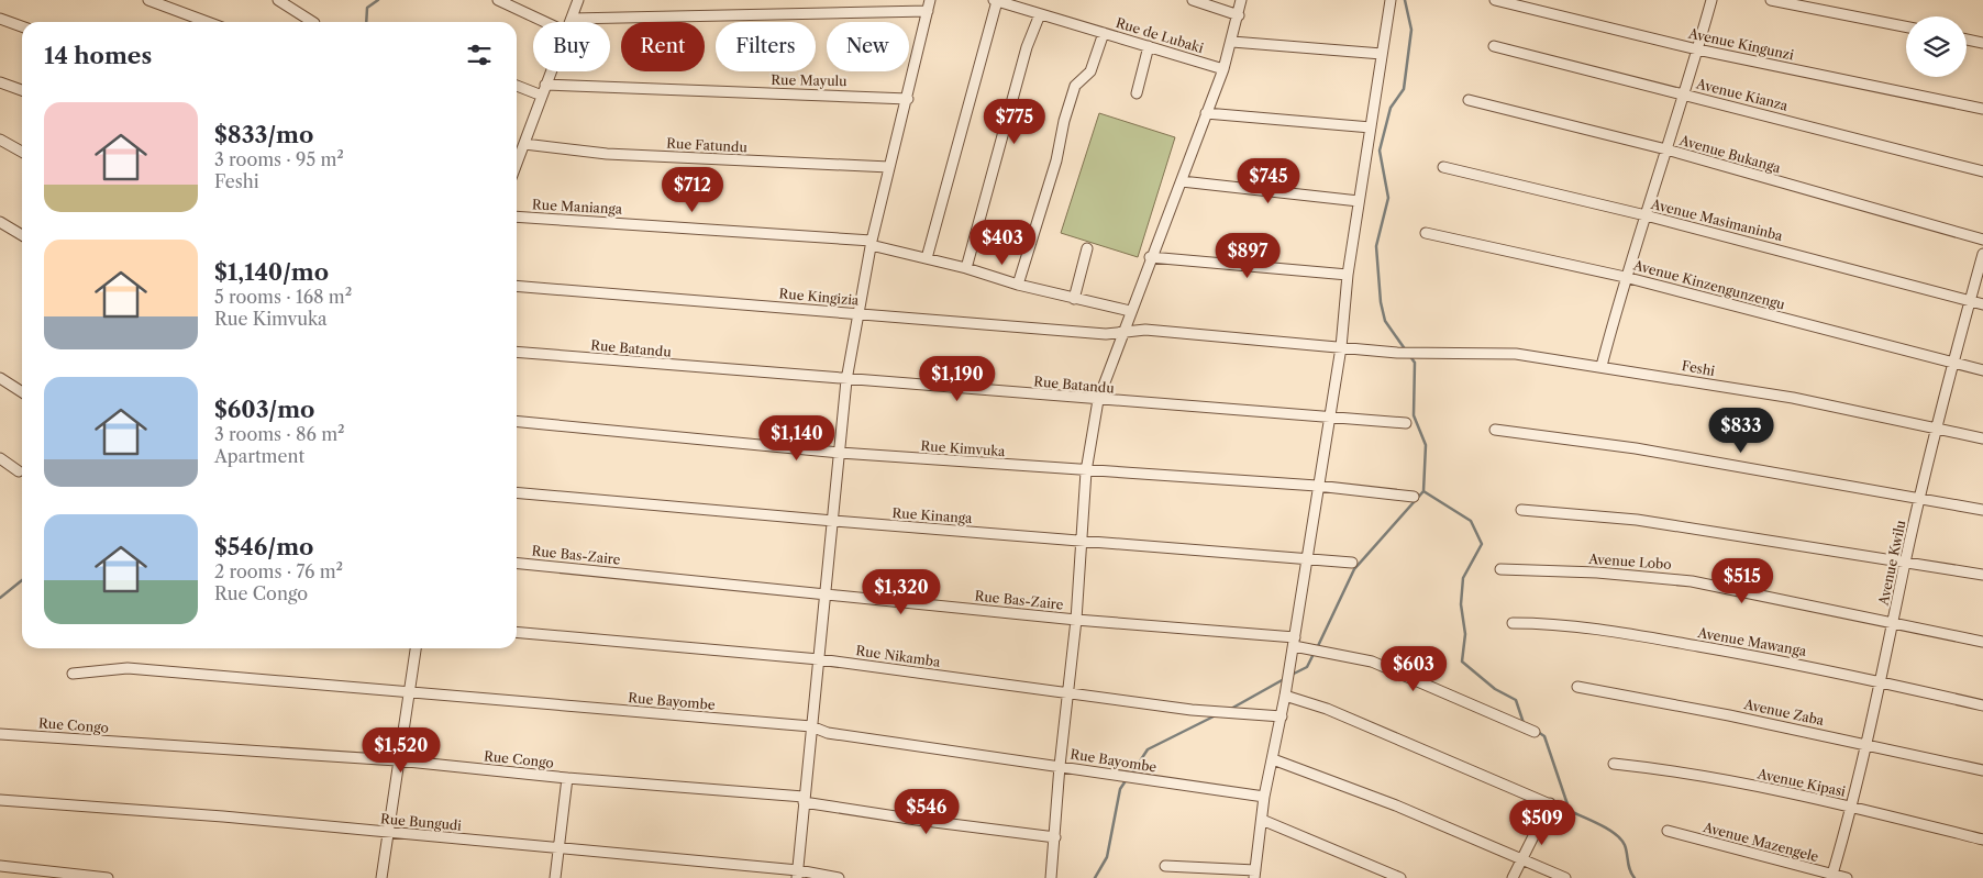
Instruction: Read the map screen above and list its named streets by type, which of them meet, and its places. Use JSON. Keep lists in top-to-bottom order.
{
  "streets": {
    "street": [
      "Rue de Lubaki",
      "Avenue Kingunzi",
      "Rue Mayulu",
      "Avenue Kianza",
      "Rue Fatundu",
      "Avenue Bukanga",
      "Rue Manianga",
      "Avenue Masimaninba",
      "Avenue Kinzengunzengu",
      "Rue Kingizia",
      "Rue Batandu",
      "Feshi",
      "Rue Kimvuka",
      "Rue Kinanga",
      "Rue Bas-Zaire",
      "Avenue Lobo",
      "Avenue Kwilu",
      "Avenue Mawanga",
      "Rue Nikamba",
      "Rue Bayombe",
      "Avenue Zaba",
      "Rue Congo",
      "Avenue Kipasi",
      "Rue Bungudi",
      "Avenue Mazengele"
    ]
  },
  "crossings": [
    ["Avenue Masimaninba", "Avenue Kwilu"],
    ["Avenue Kinzengunzengu", "Avenue Kwilu"],
    ["Rue Kingizia", "Feshi"],
    ["Feshi", "Avenue Kwilu"],
    ["Avenue Lobo", "Avenue Kwilu"],
    ["Avenue Kwilu", "Avenue Mawanga"],
    ["Avenue Kwilu", "Avenue Zaba"],
    ["Avenue Kwilu", "Avenue Kipasi"],
    ["Avenue Kwilu", "Avenue Mazengele"]
  ],
  "page": {
    "chip": [
      "Buy",
      "Rent",
      "Filters",
      "New"
    ],
    "heading": "14 homes",
    "list": [
      {
        "name": "$833/mo",
        "note": "3 rooms · 95 m² · Feshi"
      },
      {
        "name": "$1,140/mo",
        "note": "5 rooms · 168 m² · Rue Kimvuka"
      },
      {
        "name": "$603/mo",
        "note": "3 rooms · 86 m² · Apartment"
      },
      {
        "name": "$546/mo",
        "note": "2 rooms · 76 m² · Rue Congo"
      }
    ],
    "price": [
      "$775",
      "$745",
      "$712",
      "$403",
      "$897",
      "$1,190",
      "$833",
      "$1,140",
      "$515",
      "$1,320",
      "$603",
      "$1,520",
      "$546",
      "$509"
    ]
  }
}
